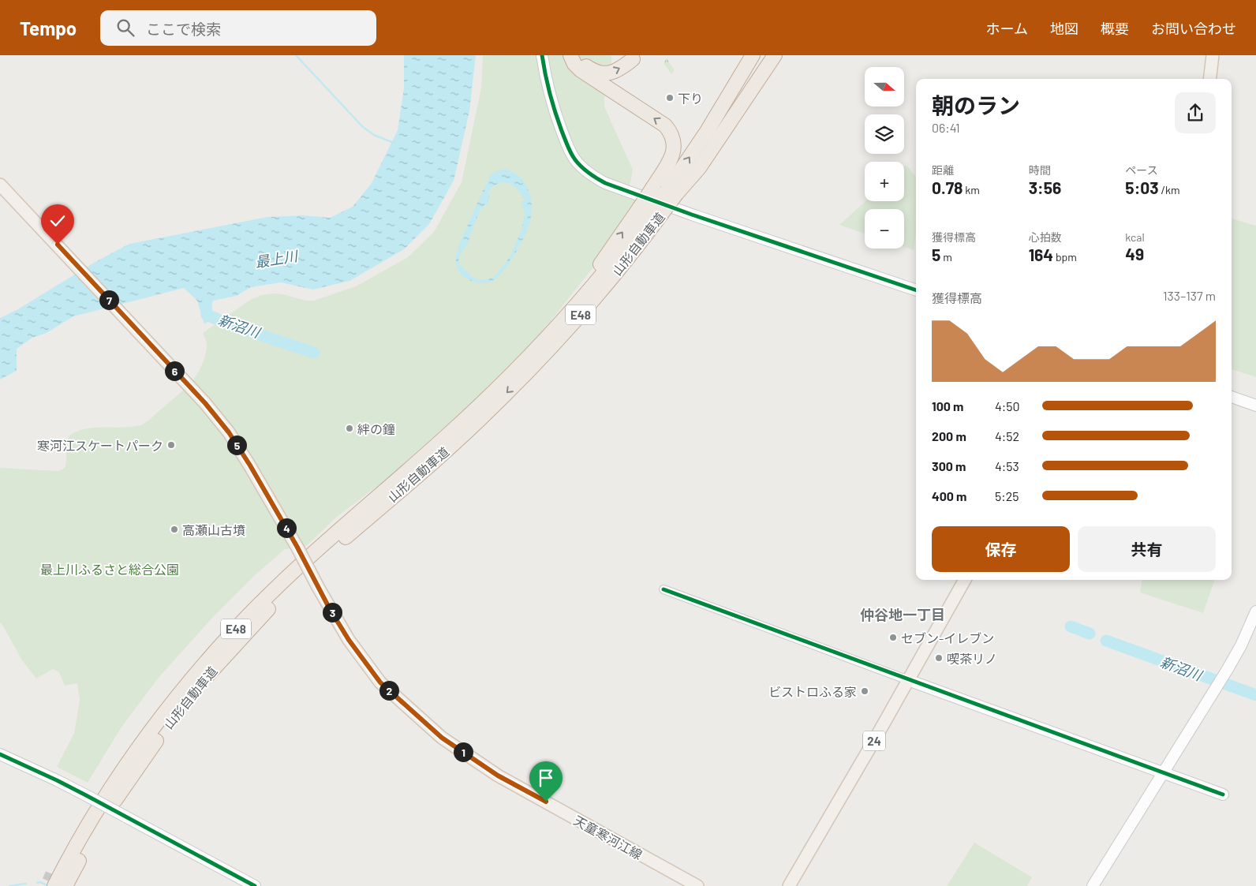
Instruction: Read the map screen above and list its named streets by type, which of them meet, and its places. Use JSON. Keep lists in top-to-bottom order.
{
  "streets": {
    "highway": ["山形自動車道", "E48"],
    "main road": ["24", "天童寒河江線"]
  },
  "districts": ["仲谷地一丁目"],
  "water": ["最上川", "新沼川"],
  "parks": ["最上川ふるさと総合公園"],
  "places": [
    "下り",
    "絆の鐘",
    "寒河江スケートパーク",
    "高瀬山古墳",
    "セブン-イレブン",
    "喫茶リノ",
    "ビストロふる家"
  ],
  "north": "right",
  "page": {
    "header": "Tempo",
    "search": "ここで検索",
    "nav": [
      "ホーム",
      "地図",
      "概要",
      "お問い合わせ"
    ],
    "map_buttons": ["+", "−"],
    "heading": ["朝のラン", "06:41"],
    "stats": [
      ["距離", "0.78 km"],
      ["時間", "3:56"],
      ["ペース", "5:03 /km"],
      ["獲得標高", "5 m"],
      ["心拍数", "164 bpm"],
      ["kcal", "49"]
    ],
    "chart": ["獲得標高", "133–137 m"],
    "pins": [
      "7",
      "6",
      "5",
      "4",
      "3",
      "2",
      "1"
    ],
    "list": [
      {
        "name": "100 m",
        "note": "4:50"
      },
      {
        "name": "200 m",
        "note": "4:52"
      },
      {
        "name": "300 m",
        "note": "4:53"
      },
      {
        "name": "400 m",
        "note": "5:25"
      }
    ],
    "buttons": ["保存", "共有"]
  }
}
